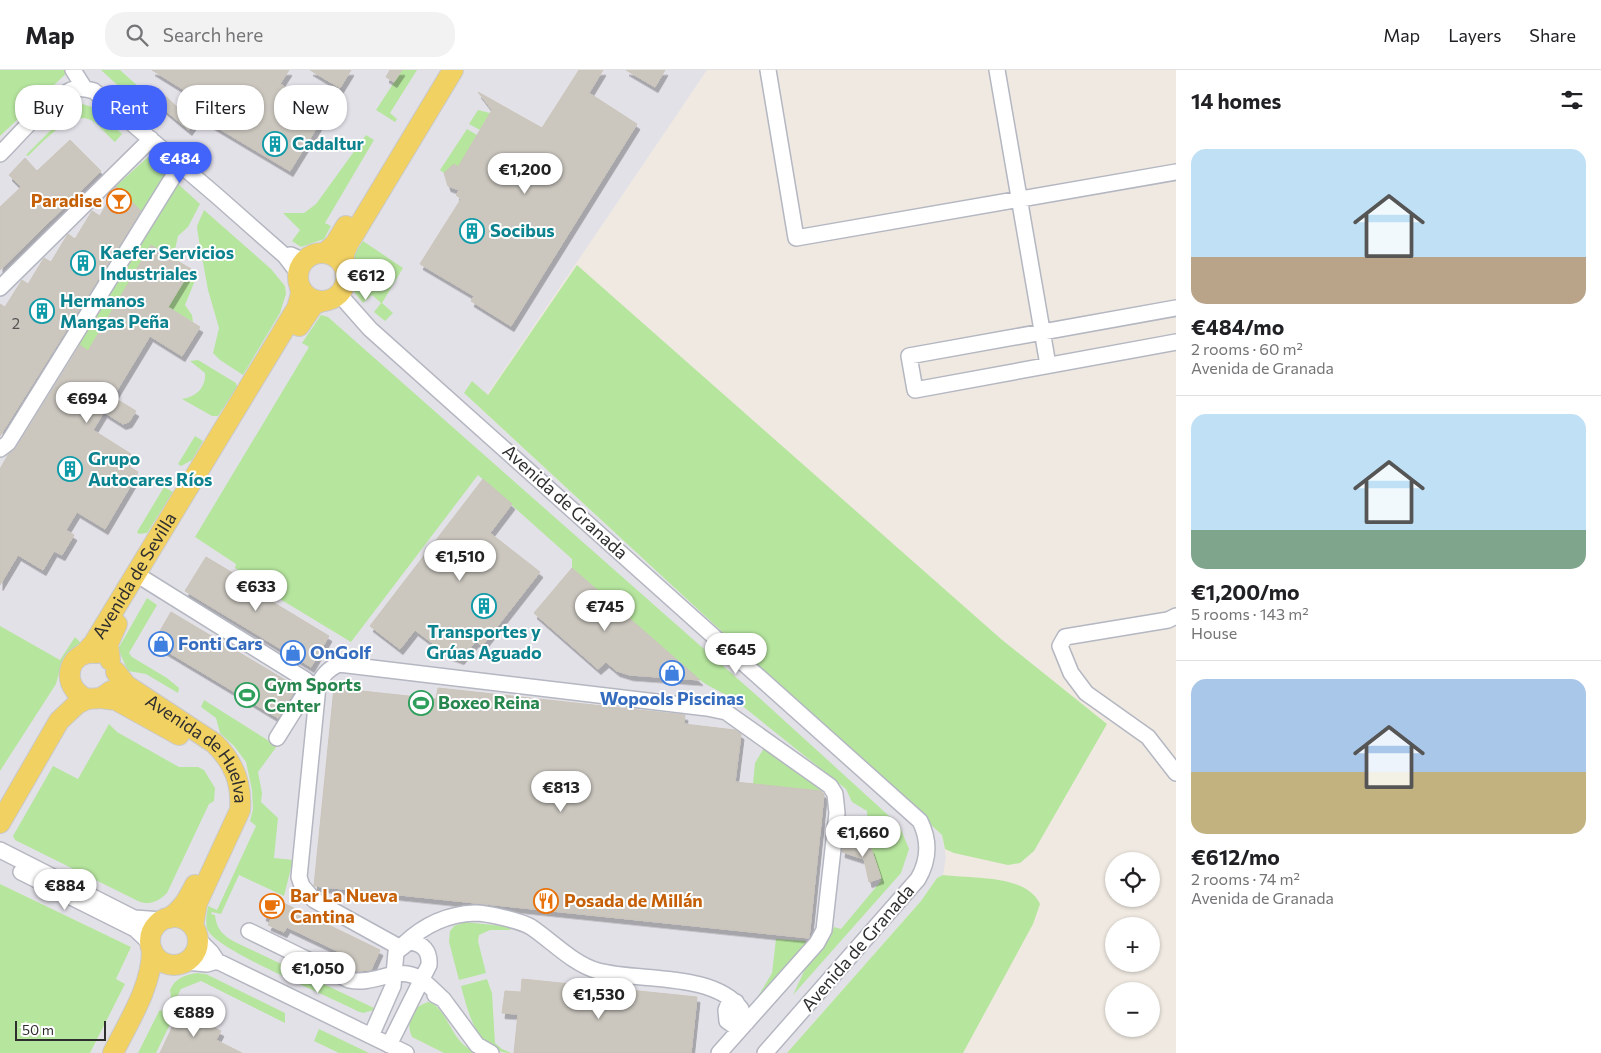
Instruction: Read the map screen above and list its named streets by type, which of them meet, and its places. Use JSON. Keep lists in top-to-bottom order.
{
  "streets": {
    "main road": ["Avenida de Sevilla", "Avenida de Huelva"],
    "street": ["Avenida de Granada"]
  },
  "crossings": [
    ["Avenida de Granada", "Avenida de Sevilla"],
    ["Avenida de Sevilla", "Avenida de Huelva"]
  ],
  "places": {
    "building": [
      "Cadaltur",
      "Socibus",
      "Kaefer Servicios Industriales",
      "Hermanos Mangas Peña",
      "Grupo Autocares Ríos",
      "Transportes y Grúas Aguado"
    ],
    "bar": ["Paradise"],
    "shop": ["Fonti Cars", "OnGolf", "Wopools Piscinas"],
    "sports": ["Gym Sports Center", "Boxeo Reina"],
    "restaurant": ["Posada de Millán"],
    "cafe": ["Bar La Nueva Cantina"]
  },
  "house_numbers": ["2"],
  "scale_bar": "50 m",
  "page": {
    "header": "Map",
    "search": "Search here",
    "nav": ["Map", "Layers", "Share"],
    "heading": "14 homes",
    "chip": [
      "Buy",
      "Rent",
      "Filters",
      "New"
    ],
    "list": [
      {
        "name": "€484/mo",
        "note": "2 rooms · 60 m² · Avenida de Granada"
      },
      {
        "name": "€1,200/mo",
        "note": "5 rooms · 143 m² · House"
      },
      {
        "name": "€612/mo",
        "note": "2 rooms · 74 m² · Avenida de Granada"
      }
    ],
    "price": [
      "€484",
      "€1,200",
      "€612",
      "€694",
      "€1,510",
      "€633",
      "€745",
      "€645",
      "€813",
      "€1,660",
      "€884",
      "€1,050",
      "€1,530",
      "€889"
    ],
    "map_buttons": ["+", "−"],
    "scale": "50 m"
  }
}
